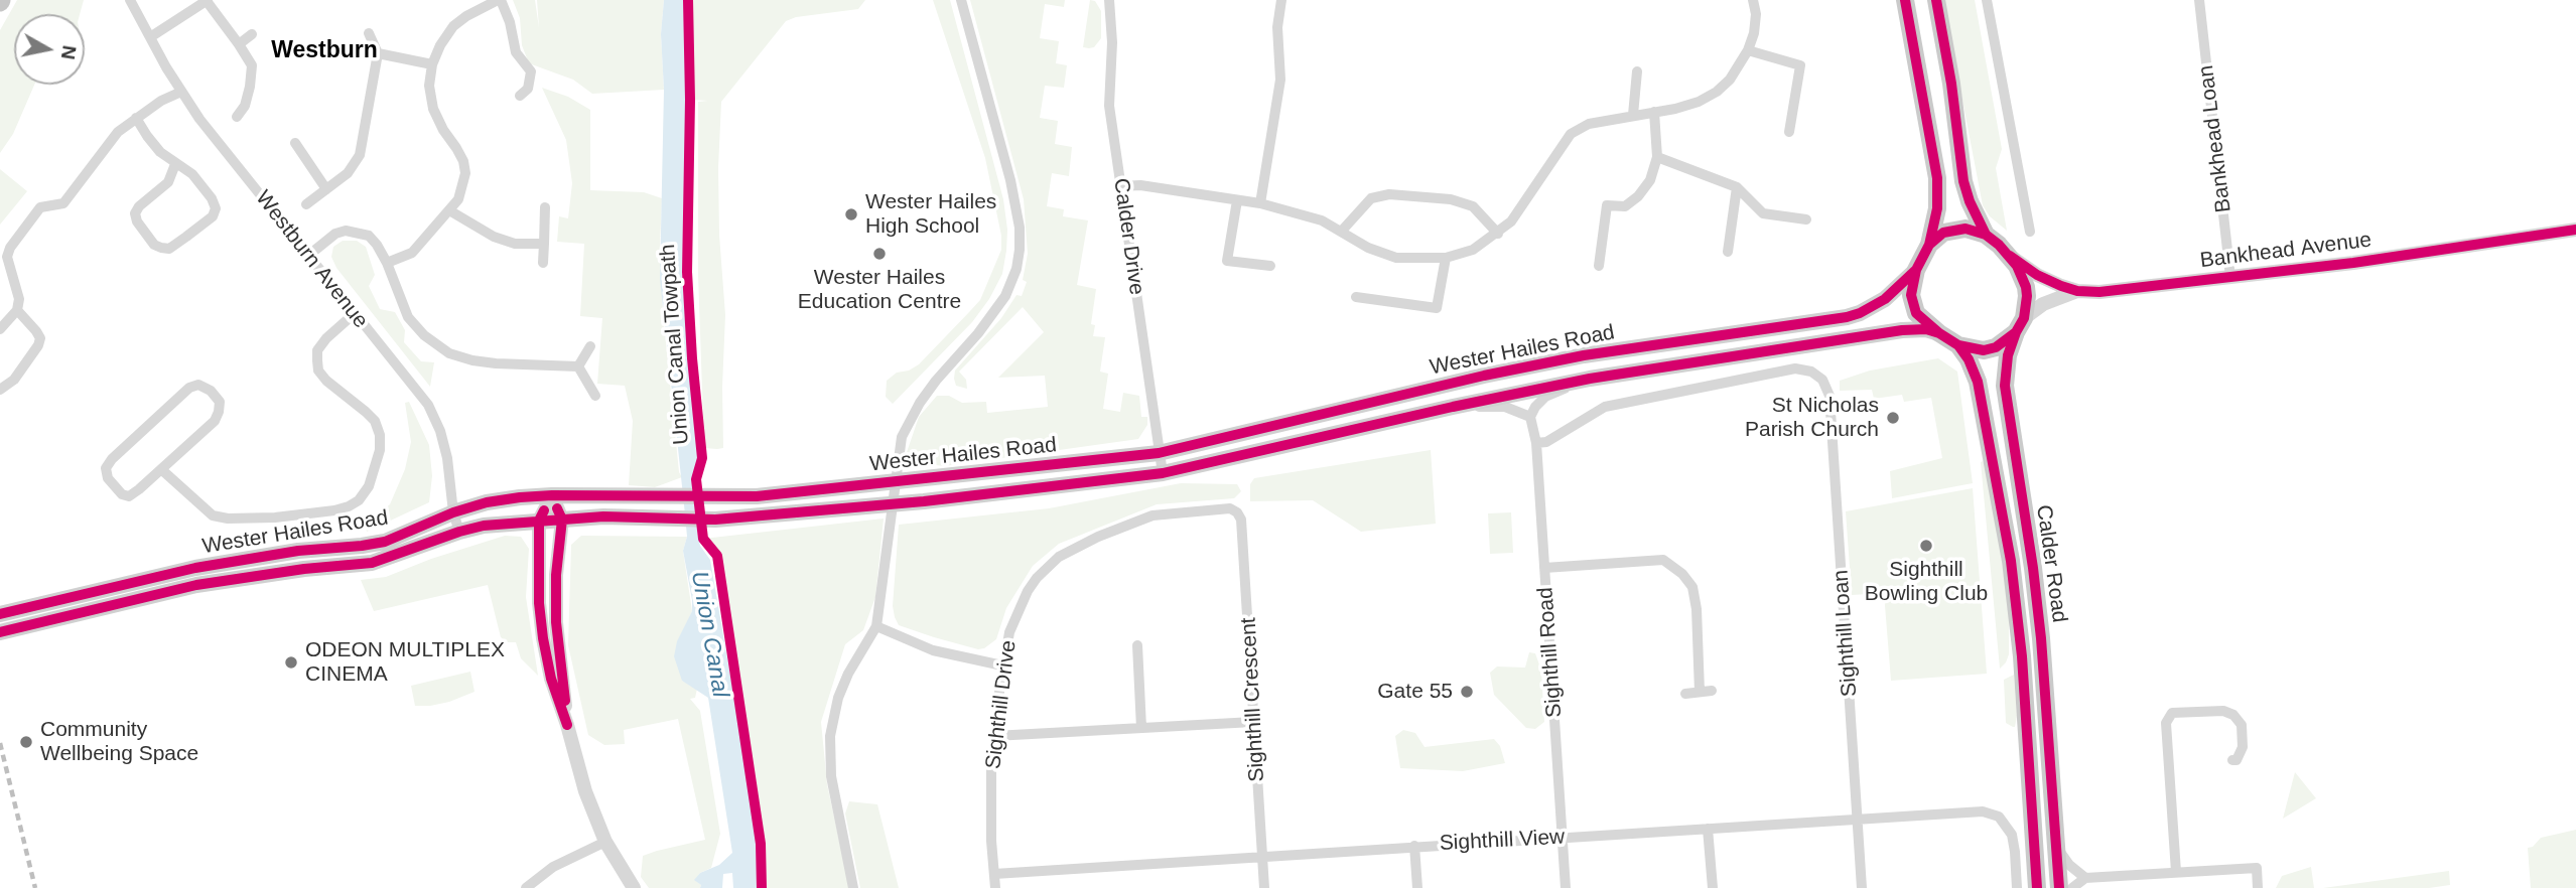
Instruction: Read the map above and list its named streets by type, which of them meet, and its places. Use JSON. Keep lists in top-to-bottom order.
{
  "streets": {
    "main road": ["Wester Hailes Road", "Calder Road"],
    "street": [
      "Bankhead Loan",
      "Calder Drive",
      "Bankhead Avenue",
      "Westburn Avenue",
      "Sighthill Loan",
      "Sighthill Road",
      "Sighthill Crescent",
      "Sighthill Drive",
      "Sighthill View"
    ],
    "cycle path": ["Union Canal Towpath"]
  },
  "crossings": [
    ["Bankhead Loan", "Bankhead Avenue"],
    ["Calder Drive", "Wester Hailes Road"],
    ["Bankhead Avenue", "Wester Hailes Road"],
    ["Bankhead Avenue", "Calder Road"],
    ["Westburn Avenue", "Wester Hailes Road"],
    ["Wester Hailes Road", "Calder Road"],
    ["Sighthill Loan", "Sighthill Road"],
    ["Sighthill Loan", "Sighthill View"],
    ["Sighthill Road", "Sighthill View"],
    ["Sighthill Crescent", "Sighthill Drive"],
    ["Sighthill Crescent", "Sighthill View"],
    ["Sighthill Drive", "Sighthill View"]
  ],
  "districts": ["Westburn"],
  "water": ["Union Canal"],
  "places": [
    "Wester Hailes High School",
    "Wester Hailes Education Centre",
    "St Nicholas Parish Church",
    "Sighthill Bowling Club",
    "ODEON MULTIPLEX CINEMA",
    "Gate 55",
    "Community Wellbeing Space"
  ],
  "north": "right"
}
